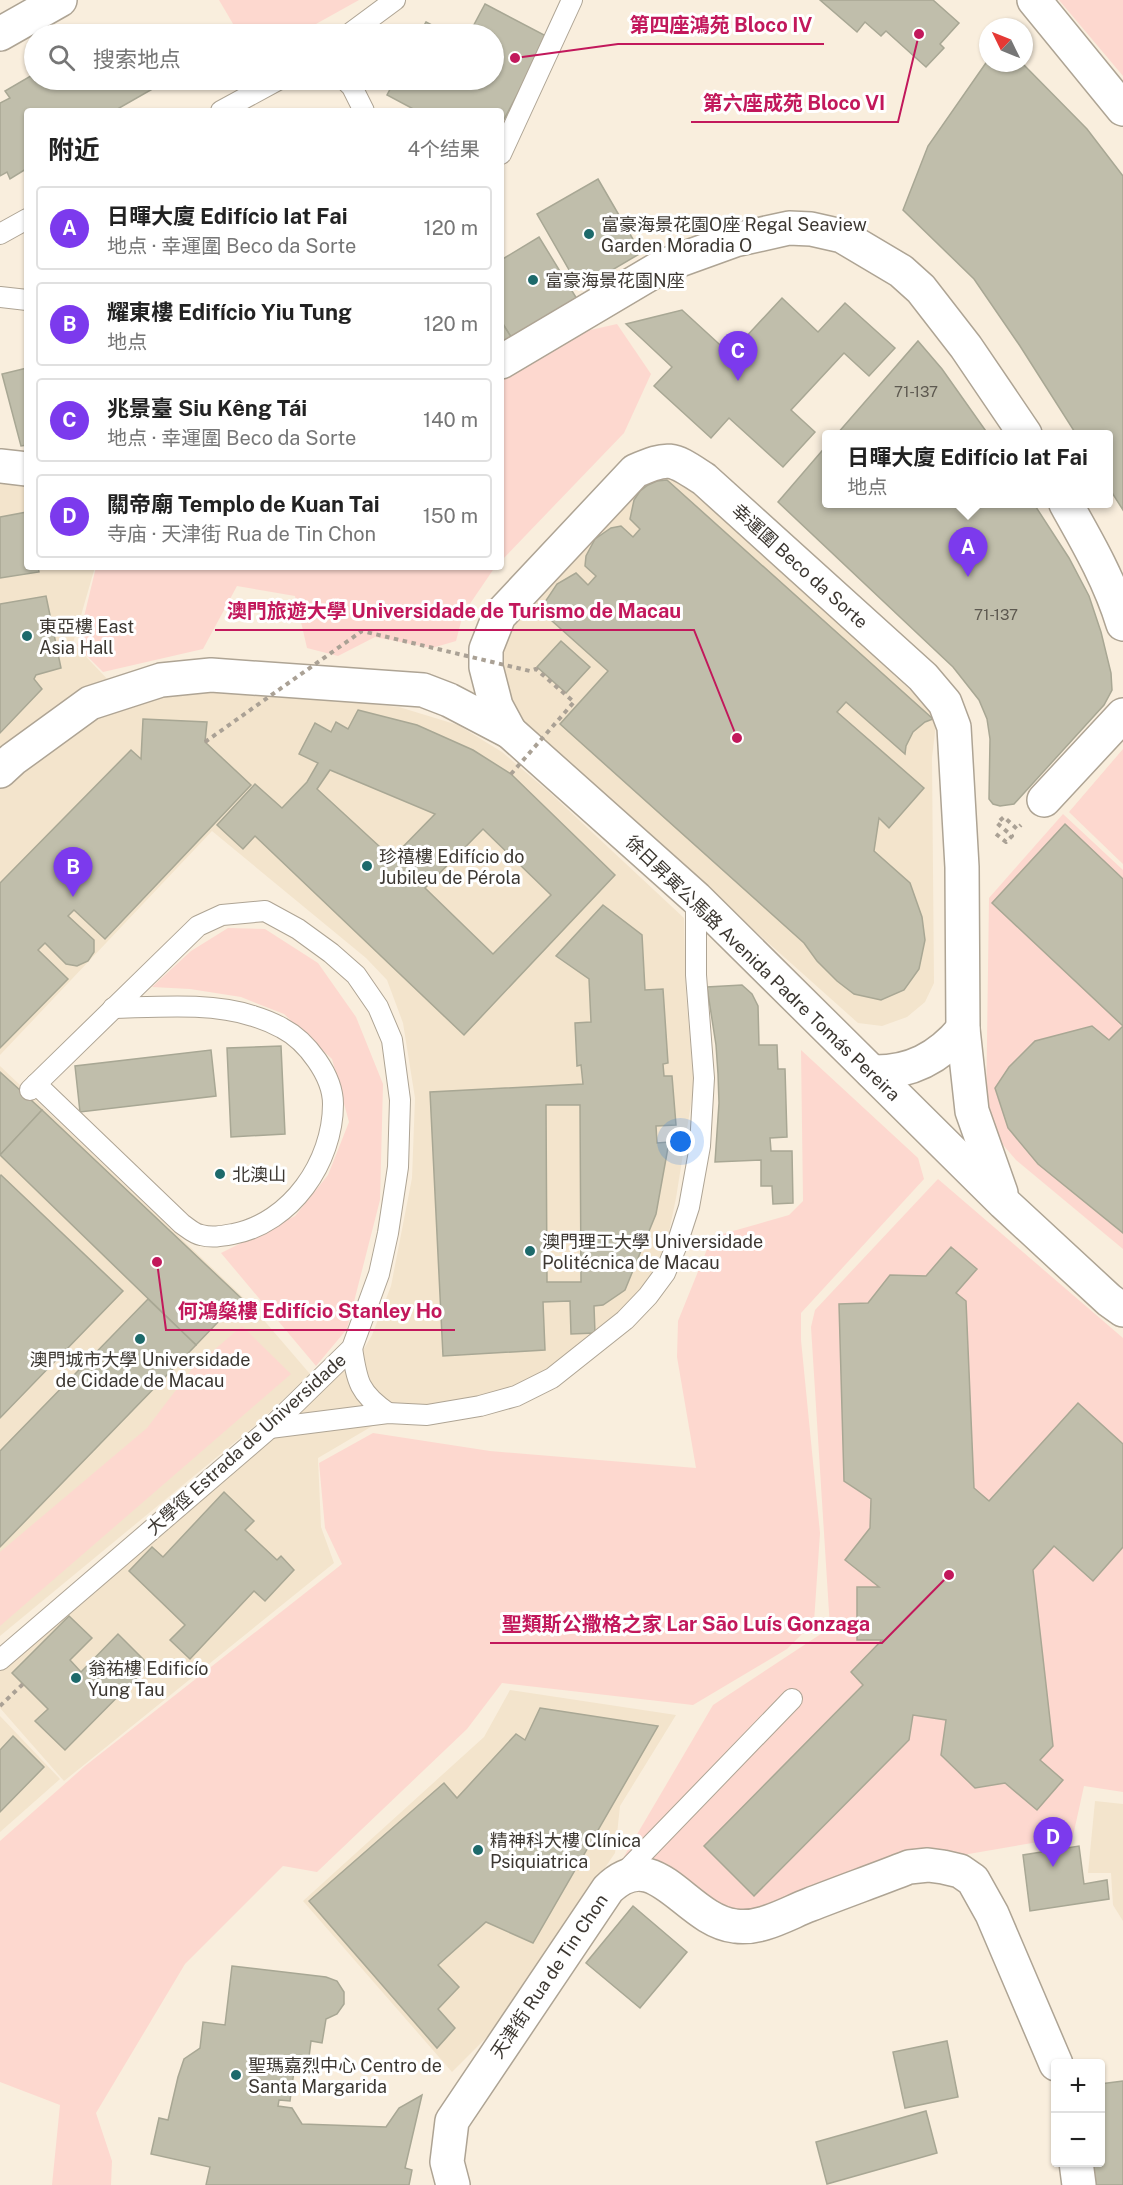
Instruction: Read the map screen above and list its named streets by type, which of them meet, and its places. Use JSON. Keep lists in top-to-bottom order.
{
  "streets": {
    "street": ["幸運圍 Beco da Sorte", "徐日昇寅公馬路 Avenida Padre Tomás Pereira", "天津街 Rua de Tin Chon"],
    "lane": ["大學徑 Estrada de Universidade"]
  },
  "crossings": [
    ["幸運圍 Beco da Sorte", "徐日昇寅公馬路 Avenida Padre Tomás Pereira"]
  ],
  "places": [
    "第六座成苑 Bloco VI",
    "第四座鴻苑 Bloco IV",
    "富豪海景花園O座 Regal Seaview Garden Moradia O",
    "富豪海景花園N座",
    "東亞樓 East Asia Hall",
    "澳門旅遊大學 Universidade de Turismo de Macau",
    "珍禧樓 Edifício do Jubileu de Pérola",
    "北澳山",
    "澳門理工大學 Universidade Politécnica de Macau",
    "何鴻燊樓 Edifício Stanley Ho",
    "澳門城市大學 Universidade de Cidade de Macau",
    "聖類斯公撒格之家 Lar São Luís Gonzaga",
    "翁祐樓 Edificío Yung Tau",
    "精神科大樓 Clínica Psiquiatrica",
    "聖瑪嘉烈中心 Centro de Santa Margarida"
  ],
  "house_numbers": ["71-137", "71-137"],
  "north": "top left",
  "page": {
    "search": "搜索地点",
    "heading": ["附近", "4个结果"],
    "list": [
      {
        "mark": "A",
        "name": "日暉大廈 Edifício Iat Fai",
        "note": "地点 · 幸運圍 Beco da Sorte",
        "value": "120 m"
      },
      {
        "mark": "B",
        "name": "耀東樓 Edifício Yiu Tung",
        "note": "地点",
        "value": "120 m"
      },
      {
        "mark": "C",
        "name": "兆景臺 Siu Kêng Tái",
        "note": "地点 · 幸運圍 Beco da Sorte",
        "value": "140 m"
      },
      {
        "mark": "D",
        "name": "關帝廟 Templo de Kuan Tai",
        "note": "寺庙 · 天津街 Rua de Tin Chon",
        "value": "150 m"
      }
    ],
    "pins": [
      "C",
      "A",
      "B",
      "D"
    ],
    "popup": ["日暉大廈 Edifício Iat Fai", "地点"],
    "map_buttons": ["+", "−"]
  }
}
